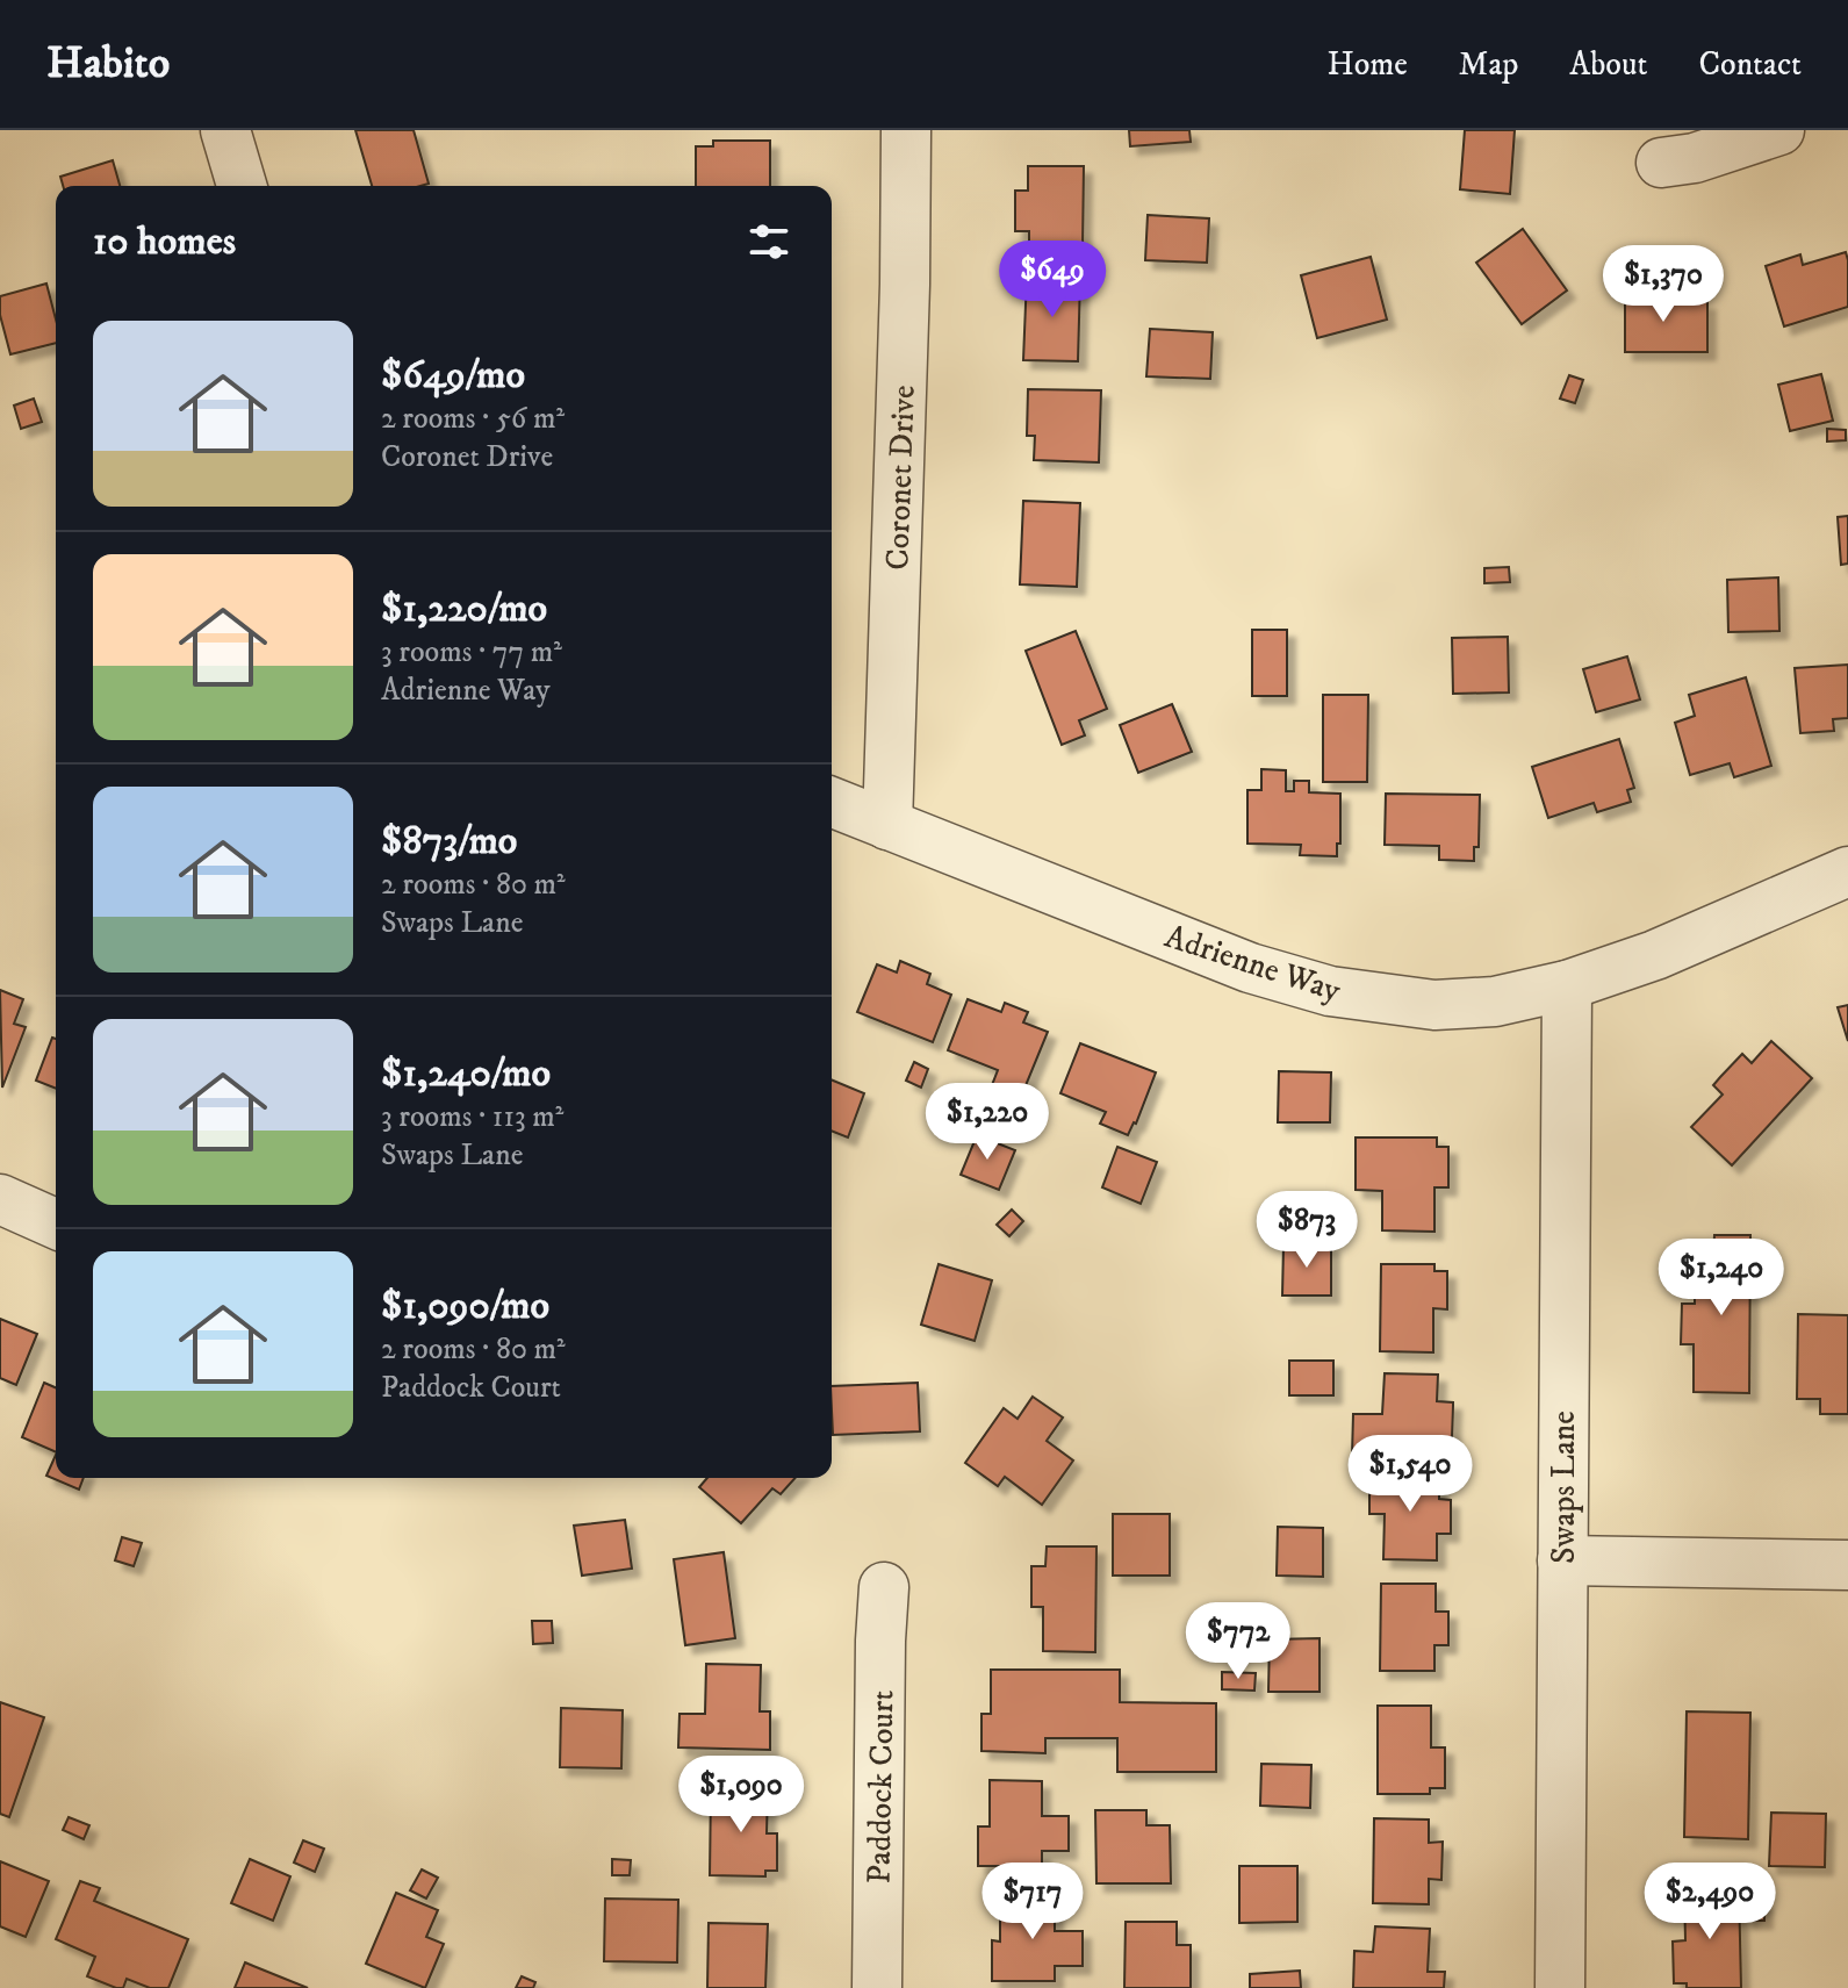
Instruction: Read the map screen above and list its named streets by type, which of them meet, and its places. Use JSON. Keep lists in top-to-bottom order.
{
  "streets": {
    "street": [
      "Coronet Drive",
      "Adrienne Way",
      "Swaps Lane",
      "Paddock Court"
    ]
  },
  "crossings": [
    ["Coronet Drive", "Adrienne Way"],
    ["Adrienne Way", "Swaps Lane"]
  ],
  "page": {
    "header": "Habito",
    "nav": [
      "Home",
      "Map",
      "About",
      "Contact"
    ],
    "heading": "10 homes",
    "price": [
      "$649",
      "$1,370",
      "$1,220",
      "$873",
      "$1,240",
      "$1,540",
      "$772",
      "$1,090",
      "$717",
      "$2,490"
    ],
    "list": [
      {
        "name": "$649/mo",
        "note": "2 rooms · 56 m² · Coronet Drive"
      },
      {
        "name": "$1,220/mo",
        "note": "3 rooms · 77 m² · Adrienne Way"
      },
      {
        "name": "$873/mo",
        "note": "2 rooms · 80 m² · Swaps Lane"
      },
      {
        "name": "$1,240/mo",
        "note": "3 rooms · 113 m² · Swaps Lane"
      },
      {
        "name": "$1,090/mo",
        "note": "2 rooms · 80 m² · Paddock Court"
      }
    ]
  }
}
